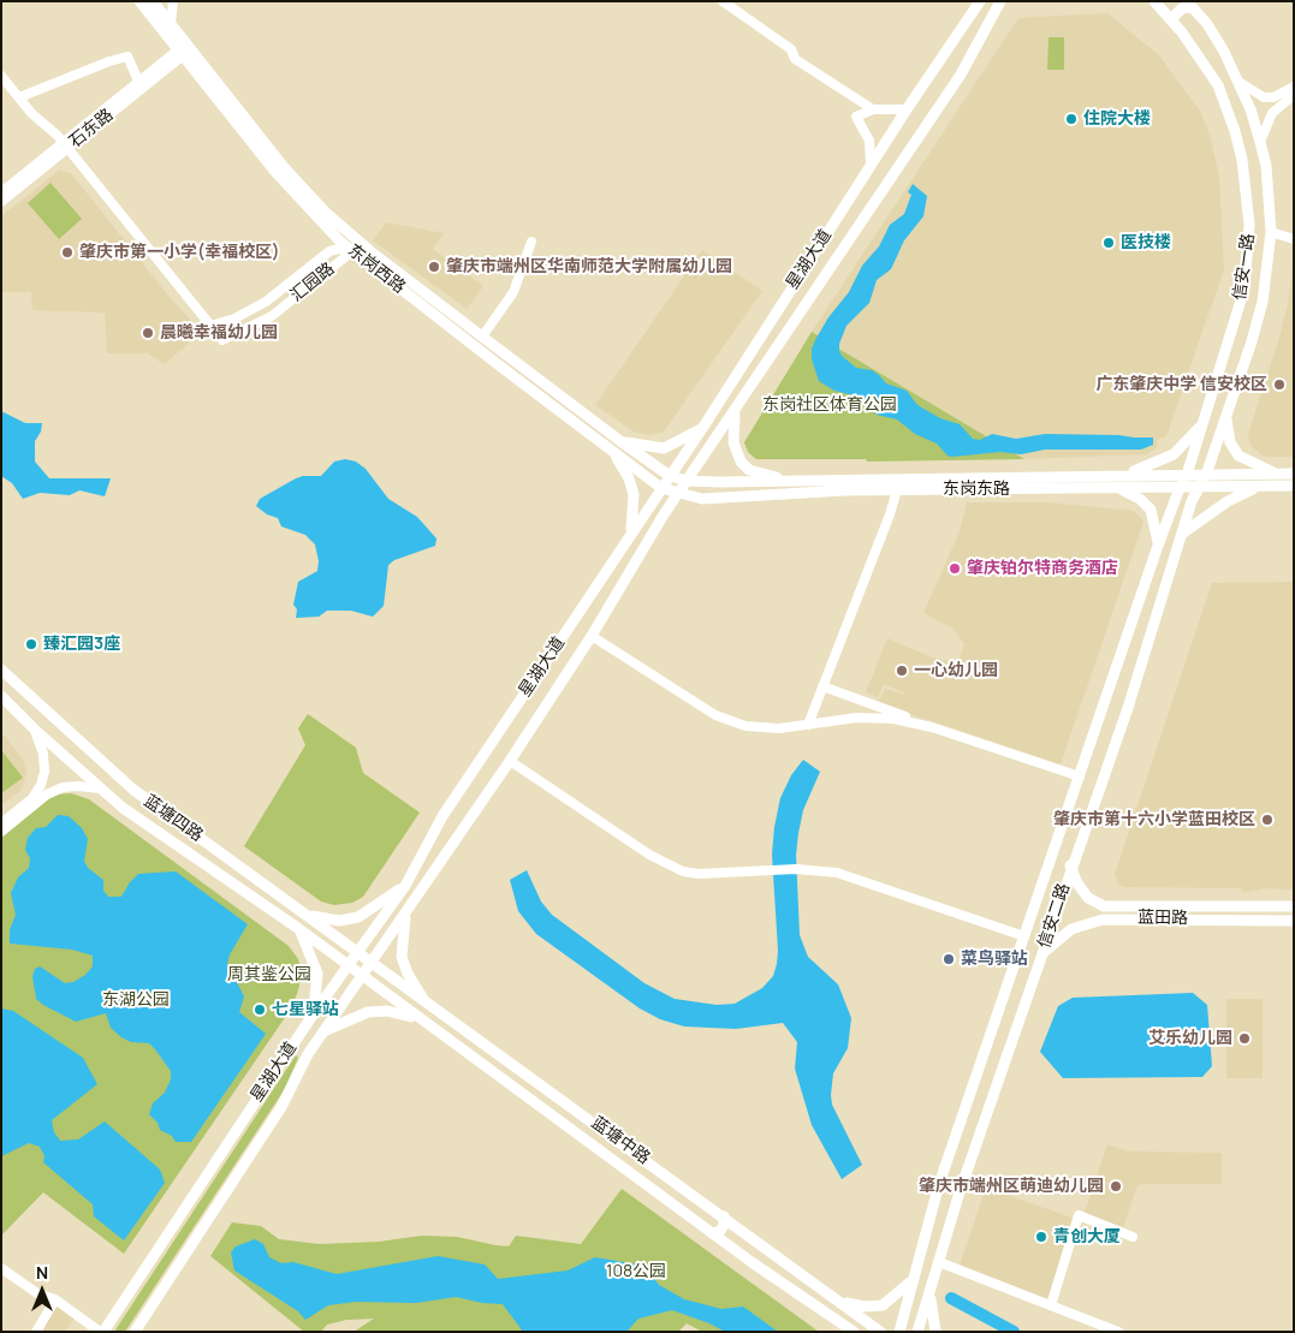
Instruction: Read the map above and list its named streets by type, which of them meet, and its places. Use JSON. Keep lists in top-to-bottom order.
{
  "streets": {
    "main road": [
      "星湖大道",
      "信安一路",
      "东岗西路",
      "东岗东路",
      "蓝塘四路",
      "信安二路",
      "蓝田路",
      "蓝塘中路"
    ],
    "street": ["石东路", "汇园路"]
  },
  "crossings": [
    ["石东路", "东岗西路"],
    ["星湖大道", "东岗西路"],
    ["星湖大道", "东岗东路"],
    ["星湖大道", "蓝塘四路"],
    ["星湖大道", "蓝塘中路"],
    ["信安一路", "东岗东路"],
    ["信安一路", "信安二路"],
    ["东岗西路", "汇园路"],
    ["东岗西路", "东岗东路"],
    ["蓝塘四路", "蓝塘中路"],
    ["信安二路", "蓝田路"]
  ],
  "parks": [
    "东岗社区体育公园",
    "周其鉴公园",
    "东湖公园",
    "108公园"
  ],
  "places": [
    "住院大楼",
    "医技楼",
    "肇庆市第一小学(幸福校区)",
    "肇庆市端州区华南师范大学附属幼儿园",
    "晨曦幸福幼儿园",
    "广东肇庆中学 信安校区",
    "肇庆铂尔特商务酒店",
    "臻汇园3座",
    "一心幼儿园",
    "肇庆市第十六小学蓝田校区",
    "菜鸟驿站",
    "七星驿站",
    "艾乐幼儿园",
    "肇庆市端州区萌迪幼儿园",
    "青创大厦"
  ],
  "north": "top"
}
